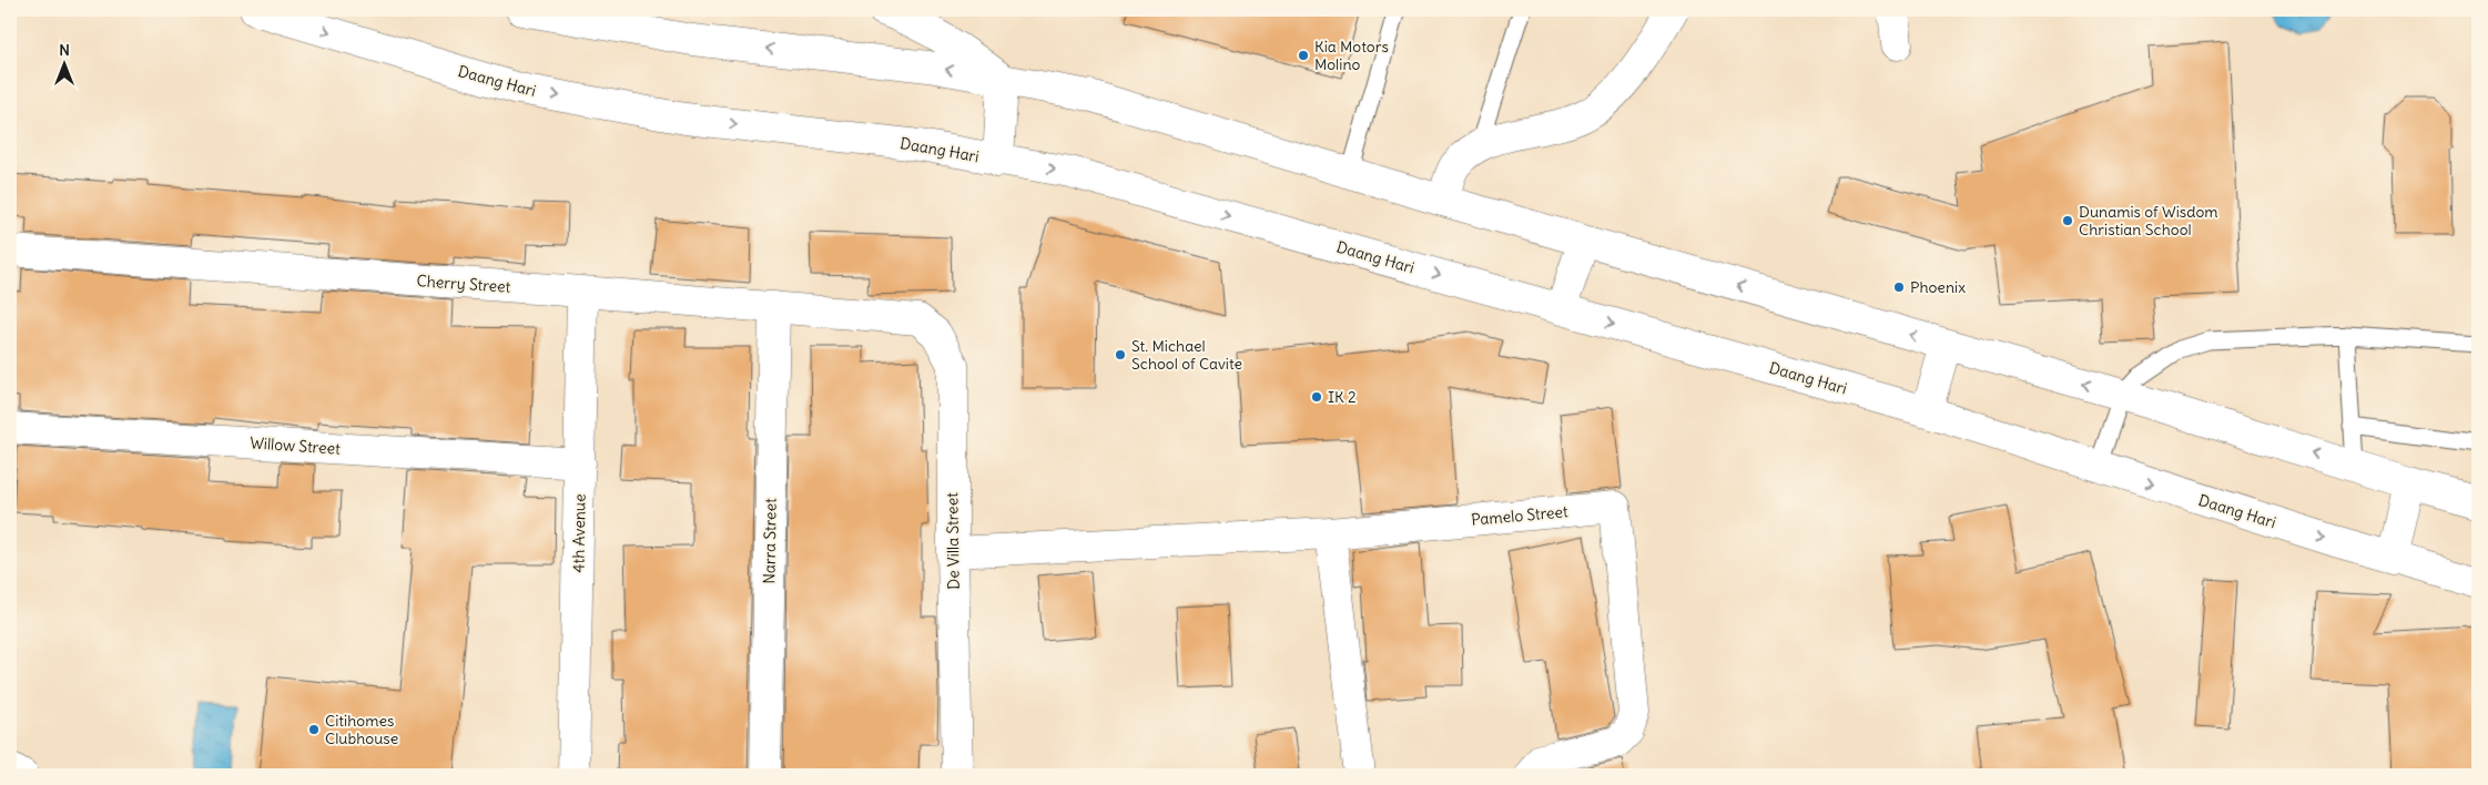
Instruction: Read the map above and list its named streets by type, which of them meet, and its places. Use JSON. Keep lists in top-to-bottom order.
{
  "streets": {
    "street": [
      "Daang Hari",
      "Cherry Street",
      "Willow Street",
      "Pamelo Street",
      "4th Avenue",
      "Narra Street",
      "De Villa Street"
    ]
  },
  "crossings": [
    ["Cherry Street", "4th Avenue"],
    ["Cherry Street", "Narra Street"],
    ["Cherry Street", "De Villa Street"],
    ["Willow Street", "4th Avenue"]
  ],
  "places": [
    "Kia Motors Molino",
    "Dunamis of Wisdom Christian School",
    "Phoenix",
    "St. Michael School of Cavite",
    "IK 2",
    "Citihomes Clubhouse"
  ],
  "north": "top"
}
